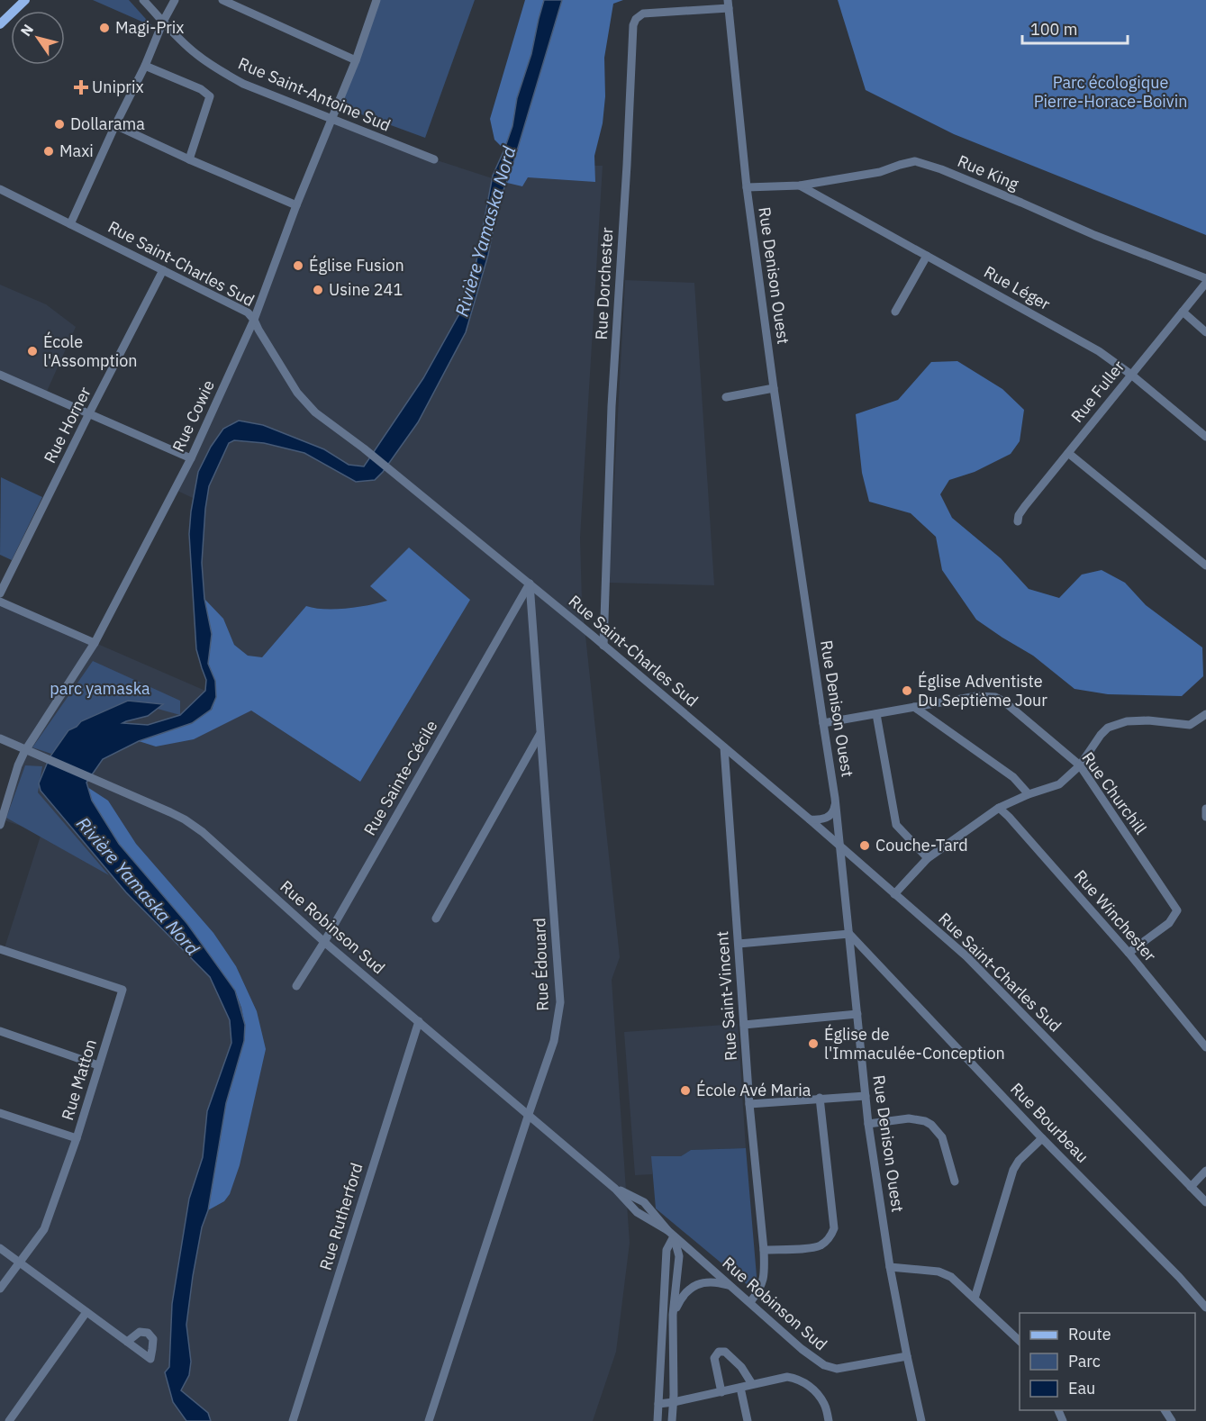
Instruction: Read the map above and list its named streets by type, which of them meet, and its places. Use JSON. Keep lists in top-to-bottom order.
{
  "streets": {
    "street": [
      "Rue Saint-Antoine Sud",
      "Rue King",
      "Rue Saint-Charles Sud",
      "Rue Denison Ouest",
      "Rue Dorchester",
      "Rue Léger",
      "Rue Fuller",
      "Rue Cowie",
      "Rue Horner",
      "Rue Sainte-Cécile",
      "Rue Churchill",
      "Rue Winchester",
      "Rue Robinson Sud",
      "Rue Édouard",
      "Rue Saint-Vincent",
      "Rue Matton",
      "Rue Bourbeau",
      "Rue Rutherford"
    ]
  },
  "crossings": [
    ["Rue Saint-Antoine Sud", "Rue Cowie"],
    ["Rue King", "Rue Denison Ouest"],
    ["Rue King", "Rue Léger"],
    ["Rue Saint-Charles Sud", "Rue Denison Ouest"],
    ["Rue Saint-Charles Sud", "Rue Dorchester"],
    ["Rue Saint-Charles Sud", "Rue Cowie"],
    ["Rue Saint-Charles Sud", "Rue Horner"],
    ["Rue Saint-Charles Sud", "Rue Sainte-Cécile"],
    ["Rue Saint-Charles Sud", "Rue Édouard"],
    ["Rue Saint-Charles Sud", "Rue Saint-Vincent"],
    ["Rue Denison Ouest", "Rue Dorchester"],
    ["Rue Denison Ouest", "Rue Churchill"],
    ["Rue Denison Ouest", "Rue Robinson Sud"],
    ["Rue Denison Ouest", "Rue Bourbeau"],
    ["Rue Léger", "Rue Fuller"],
    ["Rue Cowie", "Rue Robinson Sud"],
    ["Rue Sainte-Cécile", "Rue Robinson Sud"],
    ["Rue Sainte-Cécile", "Rue Édouard"],
    ["Rue Churchill", "Rue Winchester"],
    ["Rue Robinson Sud", "Rue Édouard"],
    ["Rue Robinson Sud", "Rue Saint-Vincent"],
    ["Rue Robinson Sud", "Rue Rutherford"]
  ],
  "water": ["Rivière Yamaska Nord"],
  "parks": ["Parc écologique Pierre-Horace-Boivin", "parc yamaska"],
  "places": {
    "other": [
      "Magi-Prix",
      "Dollarama",
      "Maxi",
      "Église Fusion",
      "Usine 241",
      "École l'Assomption",
      "Église Adventiste Du Septième Jour",
      "Couche-Tard",
      "Église de l'Immaculée-Conception",
      "École Avé Maria"
    ],
    "health": ["Uniprix"]
  },
  "legend": ["Route", "Parc", "Eau"],
  "scale_bar": "100 m",
  "north": "top left"
}
